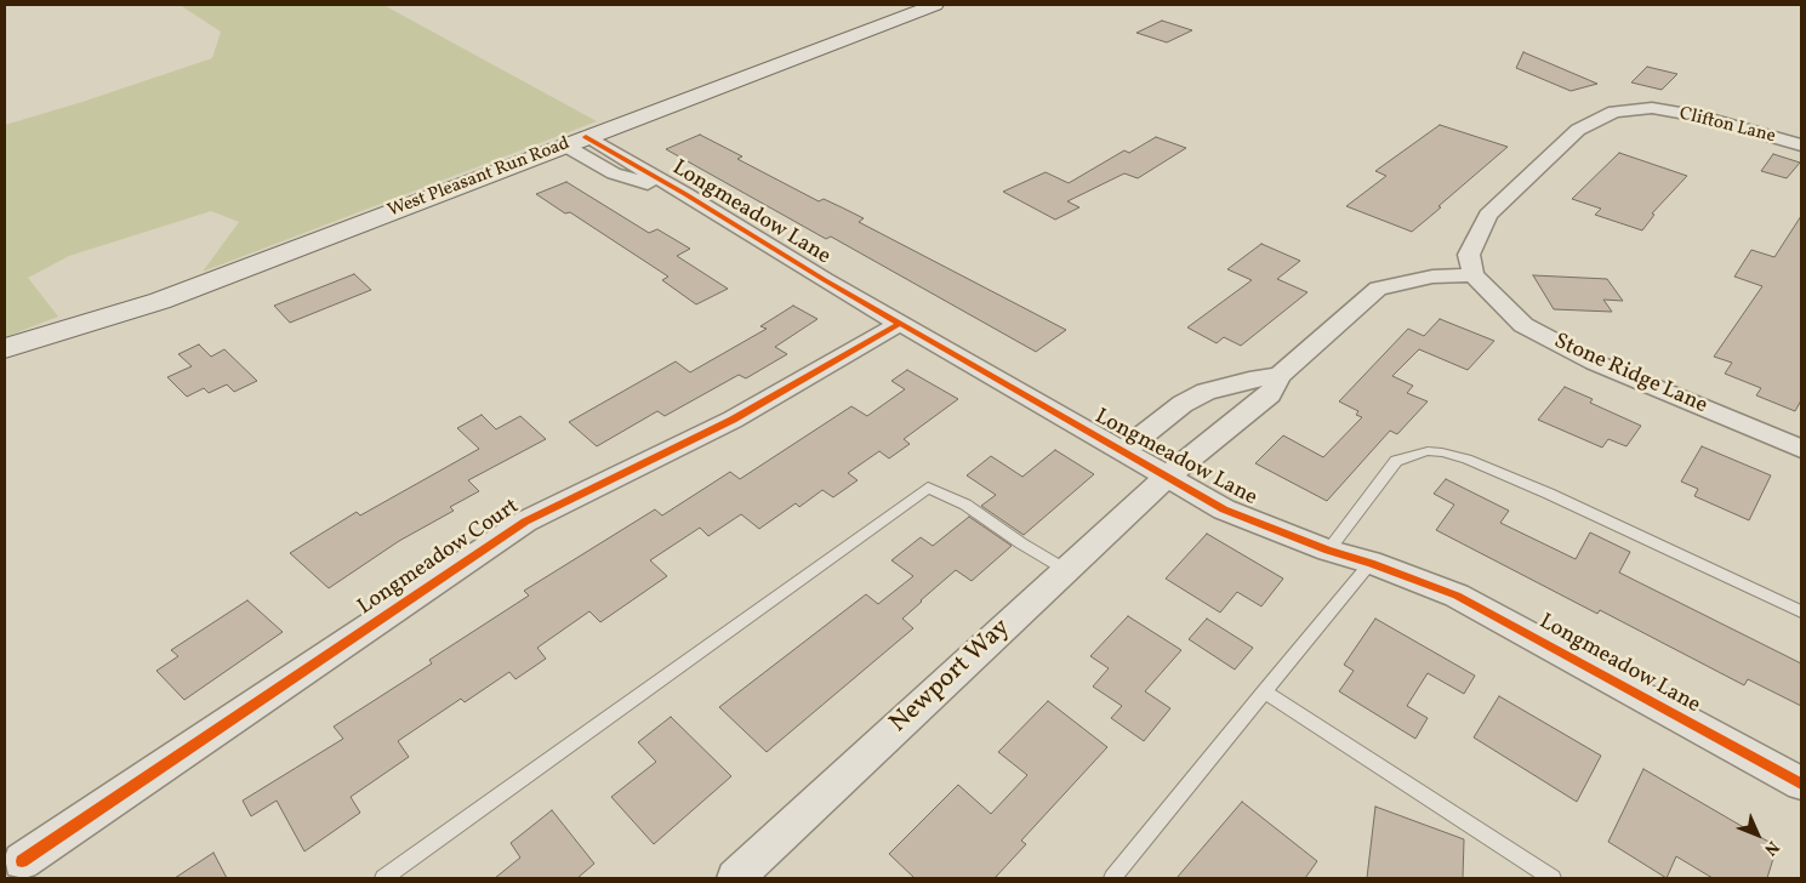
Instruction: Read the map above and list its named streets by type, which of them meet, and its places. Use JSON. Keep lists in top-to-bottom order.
{
  "streets": {
    "main road": ["West Pleasant Run Road"],
    "street": [
      "Clifton Lane",
      "Longmeadow Lane",
      "Stone Ridge Lane",
      "Longmeadow Court",
      "Newport Way"
    ]
  },
  "crossings": [
    ["Clifton Lane", "Stone Ridge Lane"],
    ["Clifton Lane", "Newport Way"],
    ["West Pleasant Run Road", "Longmeadow Lane"],
    ["Longmeadow Lane", "Longmeadow Court"],
    ["Longmeadow Lane", "Newport Way"],
    ["Stone Ridge Lane", "Newport Way"]
  ],
  "north": "bottom right"
}
